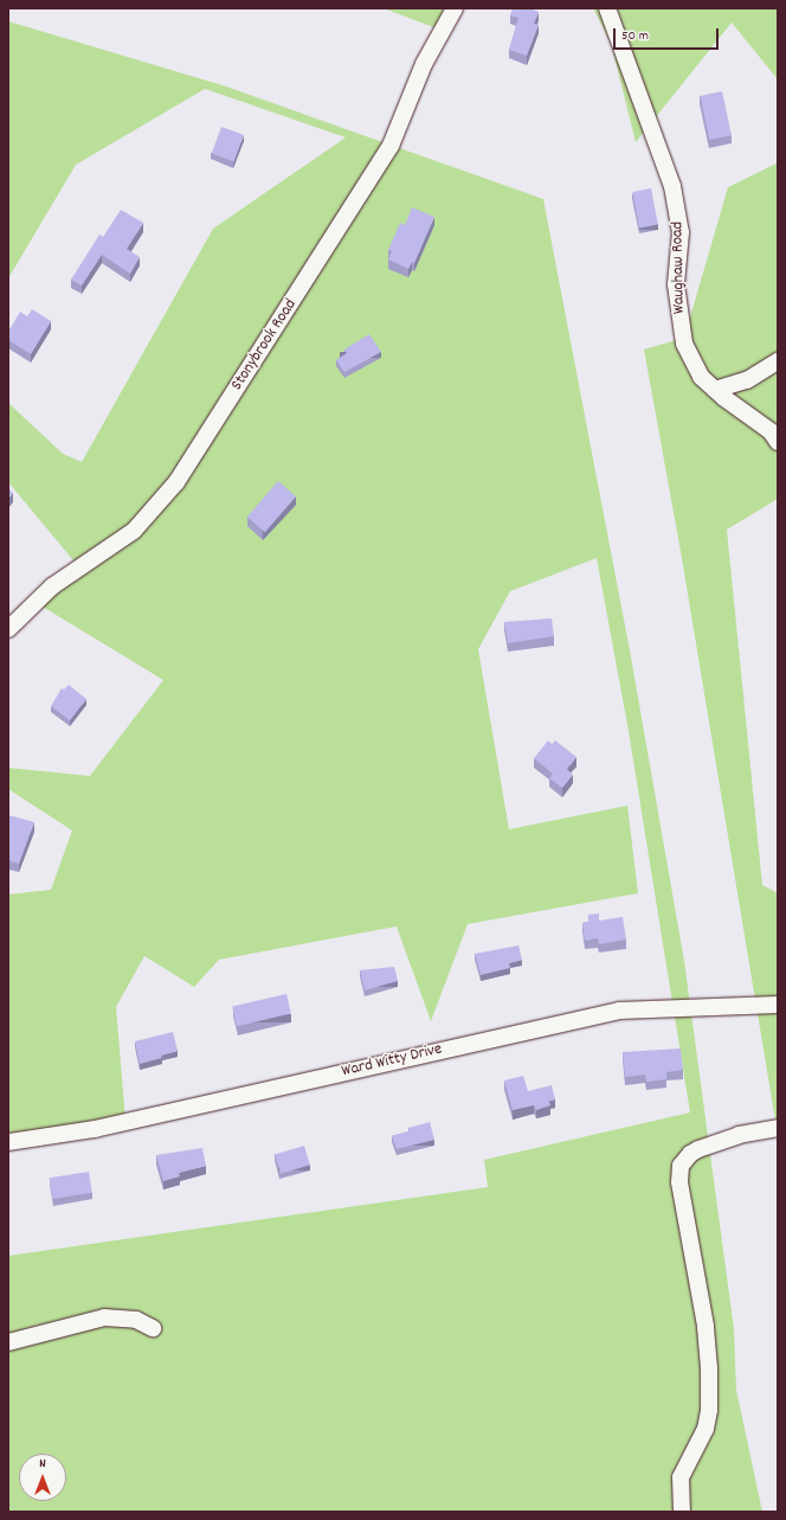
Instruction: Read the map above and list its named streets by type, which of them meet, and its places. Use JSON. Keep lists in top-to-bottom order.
{
  "streets": {
    "street": ["Waughaw Road", "Stonybrook Road", "Ward Witty Drive"]
  },
  "scale_bar": "50 m",
  "north": "top"
}
